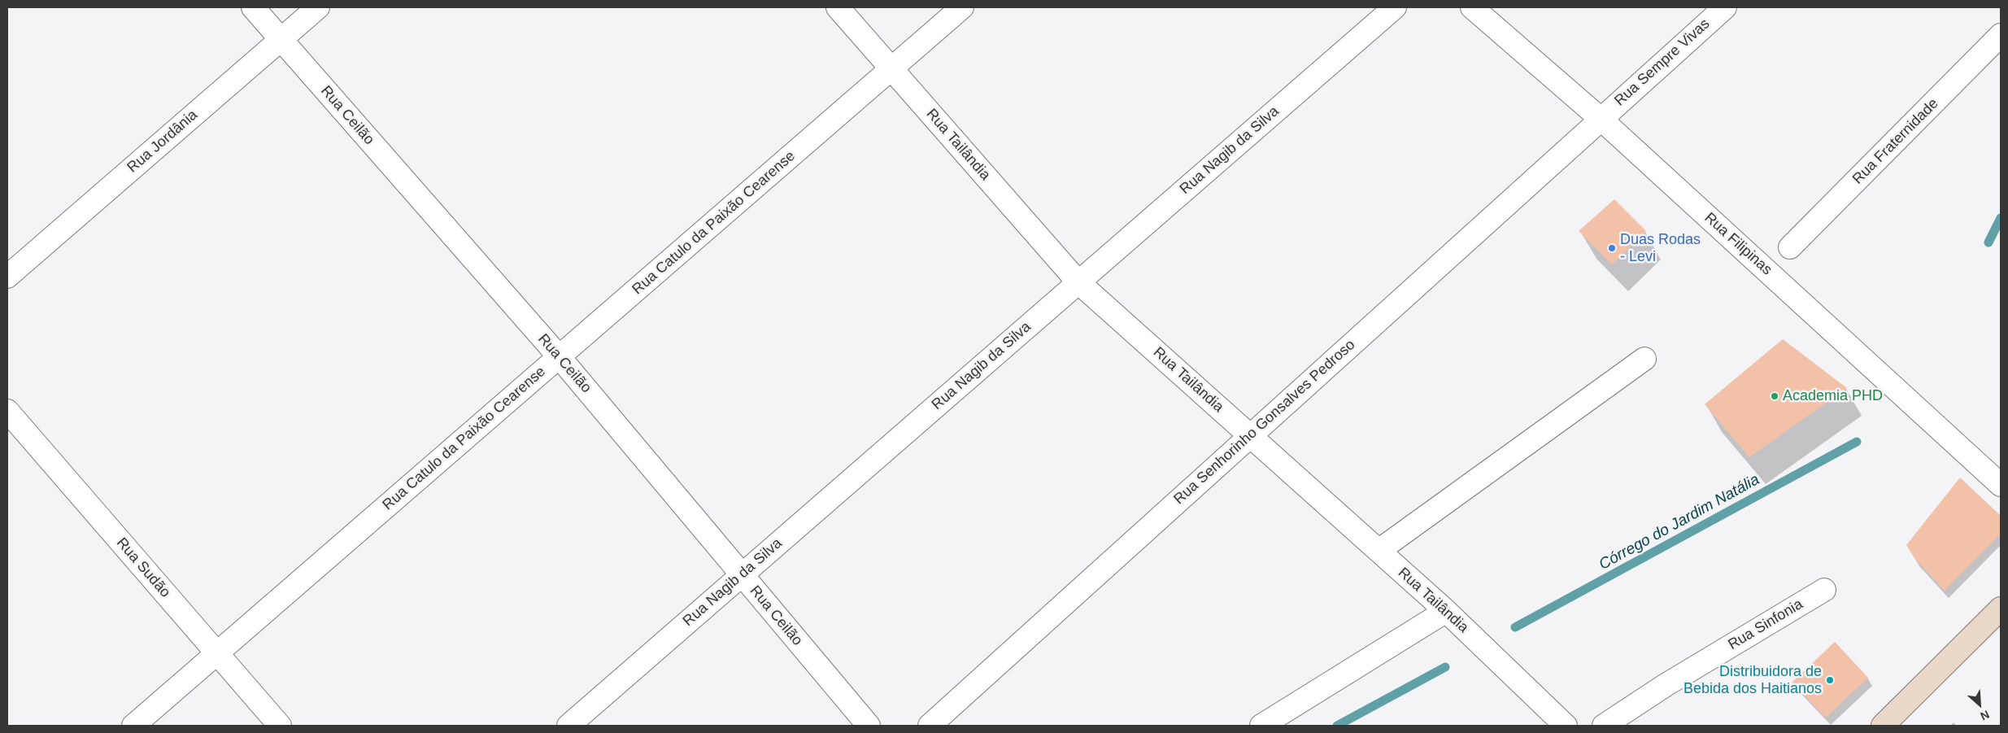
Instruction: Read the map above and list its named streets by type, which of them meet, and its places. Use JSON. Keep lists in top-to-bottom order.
{
  "streets": {
    "street": [
      "Rua Sempre Vivas",
      "Rua Ceilão",
      "Rua Jordânia",
      "Rua Fraternidade",
      "Rua Tailândia",
      "Rua Nagib da Silva",
      "Rua Catulo da Paixão Cearense",
      "Rua Filipinas",
      "Rua Senhorinho Gonsalves Pedroso",
      "Rua Sudão",
      "Rua Sinfonia"
    ]
  },
  "crossings": [
    ["Rua Sempre Vivas", "Rua Filipinas"],
    ["Rua Sempre Vivas", "Rua Senhorinho Gonsalves Pedroso"],
    ["Rua Ceilão", "Rua Jordânia"],
    ["Rua Ceilão", "Rua Nagib da Silva"],
    ["Rua Ceilão", "Rua Catulo da Paixão Cearense"],
    ["Rua Tailândia", "Rua Nagib da Silva"],
    ["Rua Tailândia", "Rua Catulo da Paixão Cearense"],
    ["Rua Tailândia", "Rua Senhorinho Gonsalves Pedroso"],
    ["Rua Catulo da Paixão Cearense", "Rua Sudão"],
    ["Rua Filipinas", "Rua Senhorinho Gonsalves Pedroso"]
  ],
  "water": ["Córrego do Jardim Natália"],
  "places": ["Duas Rodas - Levi", "Academia PHD", "Distribuidora de Bebida dos Haitianos"],
  "north": "bottom right"
}
